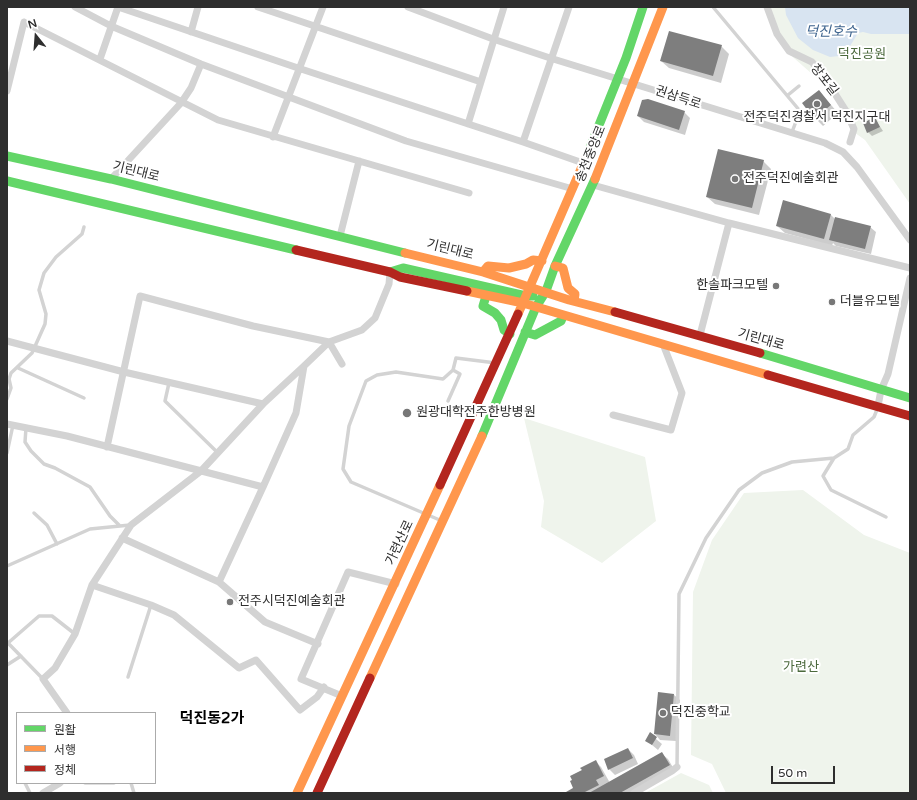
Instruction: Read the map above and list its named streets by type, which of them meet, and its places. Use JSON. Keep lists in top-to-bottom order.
{
  "streets": {
    "street": [
      "창포길",
      "권삼득로",
      "송천중앙로",
      "기린대로",
      "가련산로"
    ]
  },
  "crossings": [
    ["권삼득로", "송천중앙로"],
    ["송천중앙로", "기린대로"],
    ["송천중앙로", "가련산로"],
    ["기린대로", "가련산로"]
  ],
  "districts": ["덕진동2가"],
  "water": ["덕진호수"],
  "parks": ["덕진공원", "가련산"],
  "places": [
    "전주덕진경찰서 덕진지구대",
    "전주덕진예술회관",
    "한솔파크모텔",
    "더블유모텔",
    "원광대학전주한방병원",
    "전주시덕진예술회관",
    "덕진중학교"
  ],
  "legend": ["원활", "서행", "정체"],
  "scale_bar": "50 m",
  "north": "top"
}
